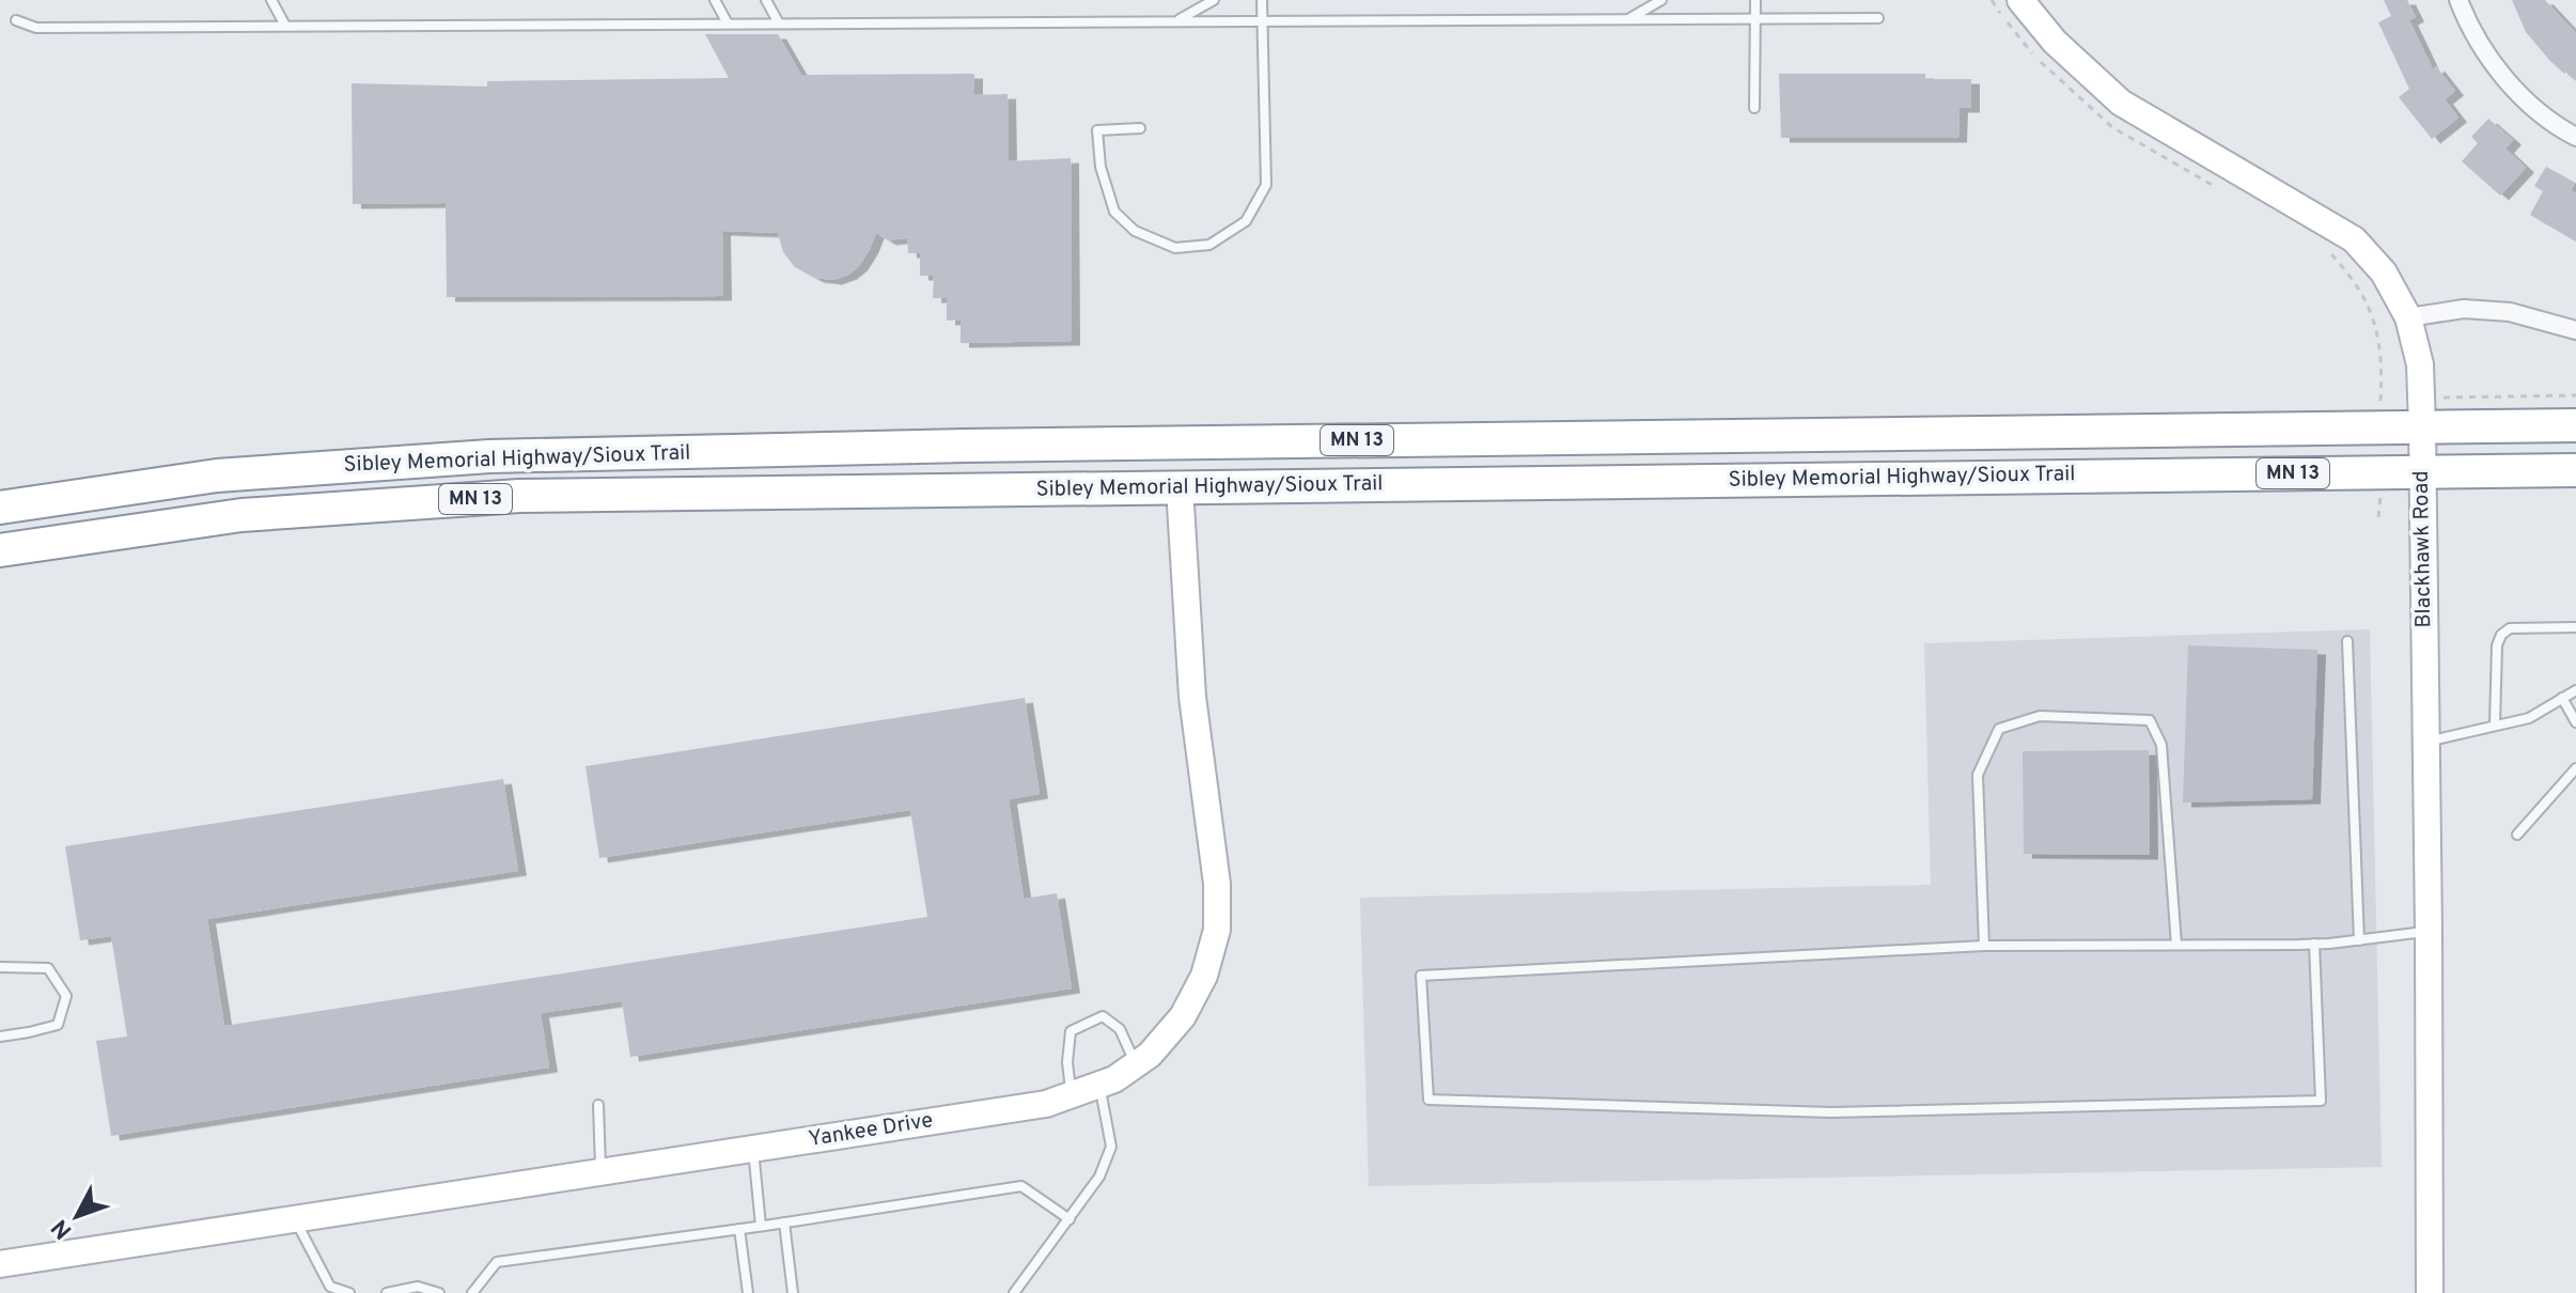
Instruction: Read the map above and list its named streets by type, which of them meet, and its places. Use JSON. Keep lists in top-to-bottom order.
{
  "streets": {
    "highway": ["MN 13", "Sibley Memorial Highway/Sioux Trail"],
    "street": ["Blackhawk Road", "Yankee Drive"]
  },
  "crossings": [
    ["MN 13", "Sibley Memorial Highway/Sioux Trail"],
    ["MN 13", "Blackhawk Road"],
    ["Sibley Memorial Highway/Sioux Trail", "Blackhawk Road"],
    ["Sibley Memorial Highway/Sioux Trail", "Yankee Drive"]
  ],
  "north": "bottom left"
}
